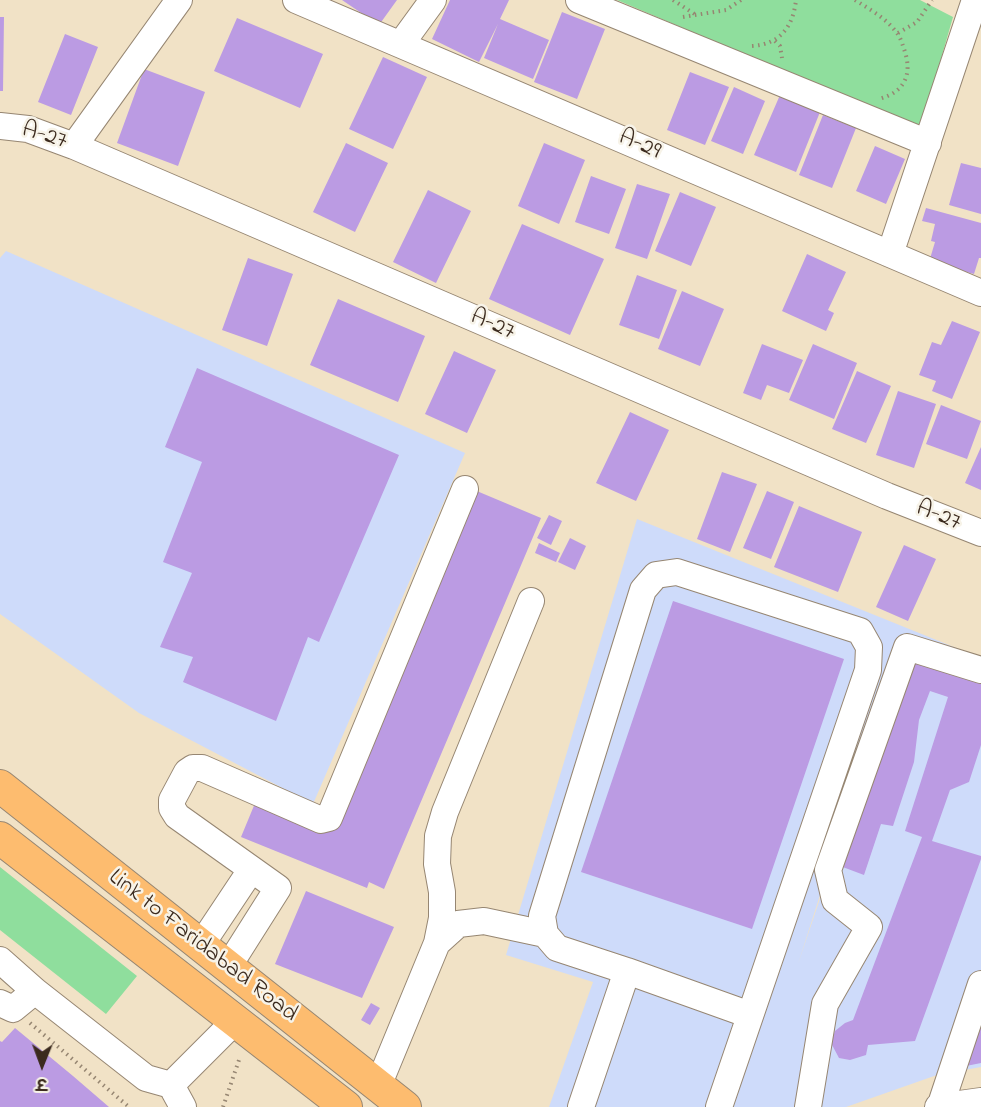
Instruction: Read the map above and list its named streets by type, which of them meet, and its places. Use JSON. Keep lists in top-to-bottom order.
{
  "streets": {
    "main road": ["Link to Faridabad Road"],
    "street": ["A-27", "A-29"]
  },
  "north": "bottom"
}
